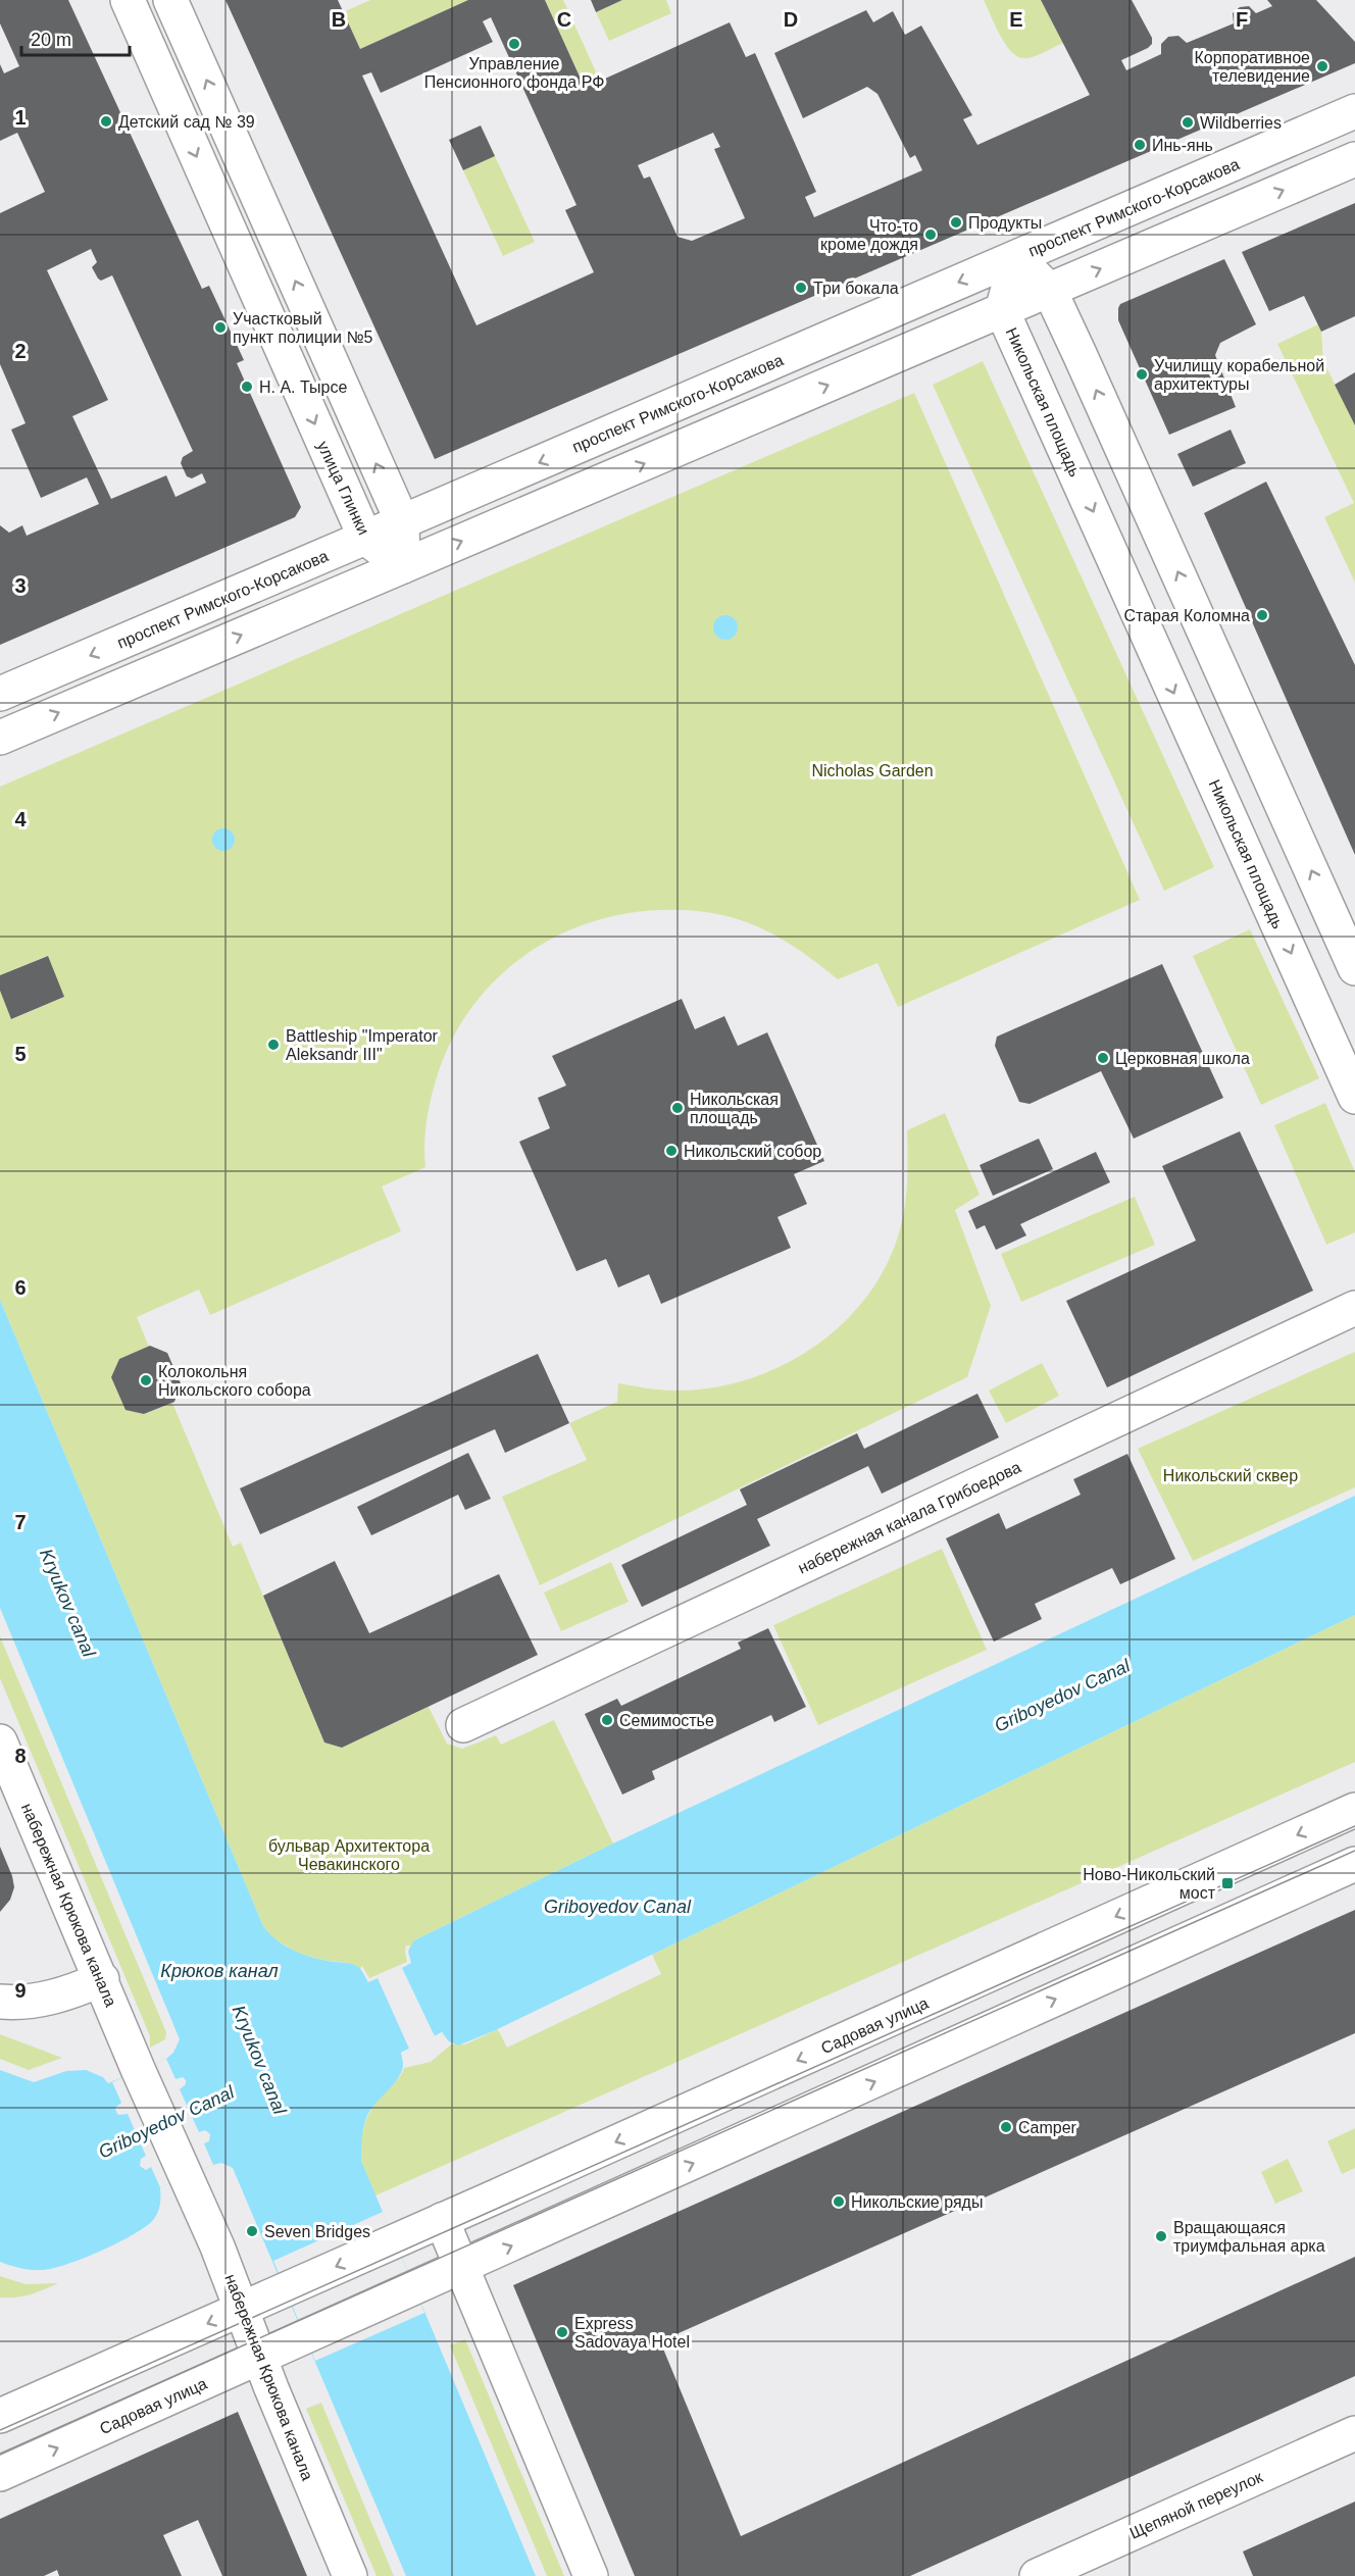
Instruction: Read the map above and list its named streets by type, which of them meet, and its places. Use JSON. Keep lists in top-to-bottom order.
{
  "streets": {
    "street": [
      "проспект Римского-Корсакова",
      "Никольская площадь",
      "улица Глинки",
      "набережная канала Грибоедова",
      "набережная Крюкова канала",
      "Садовая улица",
      "Щепяной переулок"
    ]
  },
  "crossings": [
    ["проспект Римского-Корсакова", "Никольская площадь"],
    ["проспект Римского-Корсакова", "улица Глинки"],
    ["набережная Крюкова канала", "Садовая улица"]
  ],
  "water": ["Kryukov canal", "Griboyedov Canal", "Крюков канал"],
  "parks": ["Nicholas Garden", "Никольский сквер", "бульвар Архитектора Чевакинского"],
  "places": {
    "other": [
      "Управление Пенсионного фонда РФ",
      "Корпоративное телевидение",
      "Детский сад № 39",
      "Wildberries",
      "Инь-янь",
      "Продукты",
      "Что-то кроме дождя",
      "Три бокала",
      "Участковый пункт полиции №5",
      "Училищу корабельной архитектуры",
      "Н. А. Тырсе",
      "Старая Коломна",
      "Battleship \"Imperator Aleksandr III\"",
      "Церковная школа",
      "Никольская площадь",
      "Никольский собор",
      "Колокольня Никольского собора",
      "Семимостье",
      "Camper",
      "Никольские ряды",
      "Seven Bridges",
      "Вращающаяся триумфальная арка",
      "Express Sadovaya Hotel"
    ],
    "transit": ["Ново-Никольский мост"]
  },
  "scale_bar": "20 m",
  "grid": {
    "columns": [
      "B",
      "C",
      "D",
      "E",
      "F"
    ],
    "rows": [
      "1",
      "2",
      "3",
      "4",
      "5",
      "6",
      "7",
      "8",
      "9"
    ]
  }
}
